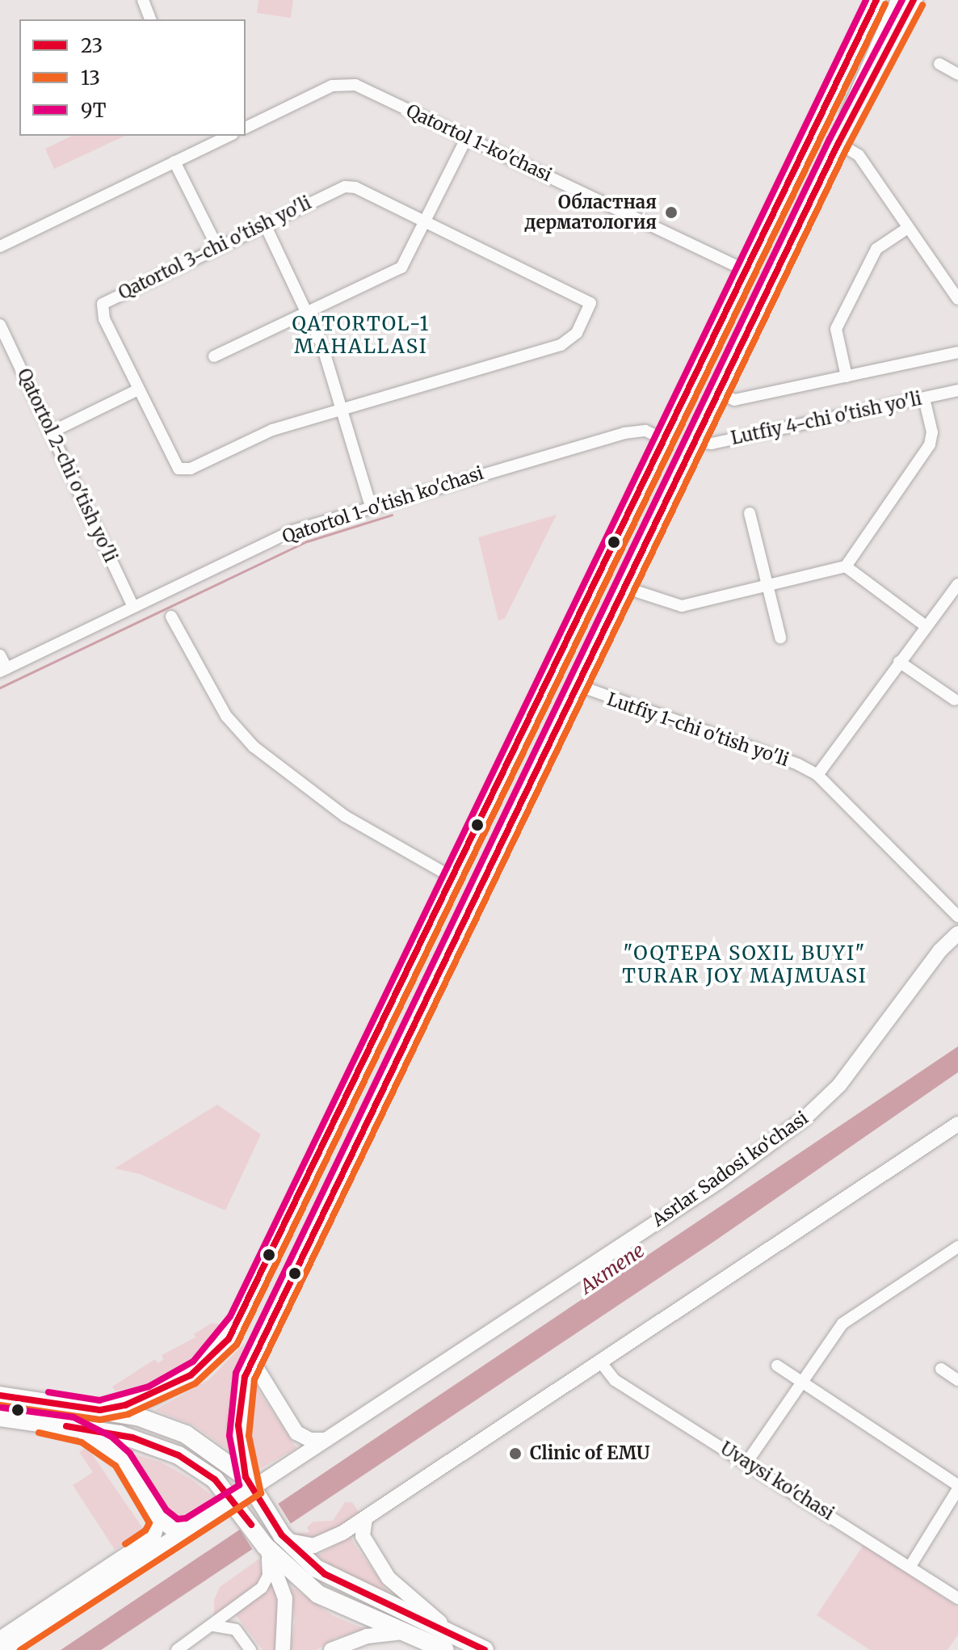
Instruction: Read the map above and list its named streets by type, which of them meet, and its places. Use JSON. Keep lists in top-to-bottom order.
{
  "streets": {
    "street": [
      "Qatortol 1-ko'chasi",
      "Qatortol 3-chi o'tish yo'li",
      "Lutfiy 4-chi o'tish yo'li",
      "Qatortol 2-chi o'tish yo'li",
      "Qatortol 1-o'tish ko'chasi",
      "Lutfiy 1-chi o'tish yo'li",
      "Asrlar Sadosi ko‘chasi",
      "Uvaysi ko'chasi"
    ]
  },
  "crossings": [
    ["Qatortol 2-chi o'tish yo'li", "Qatortol 1-o'tish ko'chasi"]
  ],
  "districts": ["QATORTOL-1 MAHALLASI", "\"OQTEPA SOXIL BUYI\" TURAR JOY MAJMUASI"],
  "water": ["Актепе"],
  "places": ["Областная дерматология", "Clinic of EMU"],
  "lines": ["transit line 23", "transit line 9Т", "transit line 13"],
  "legend": ["23", "13", "9Т"]
}
